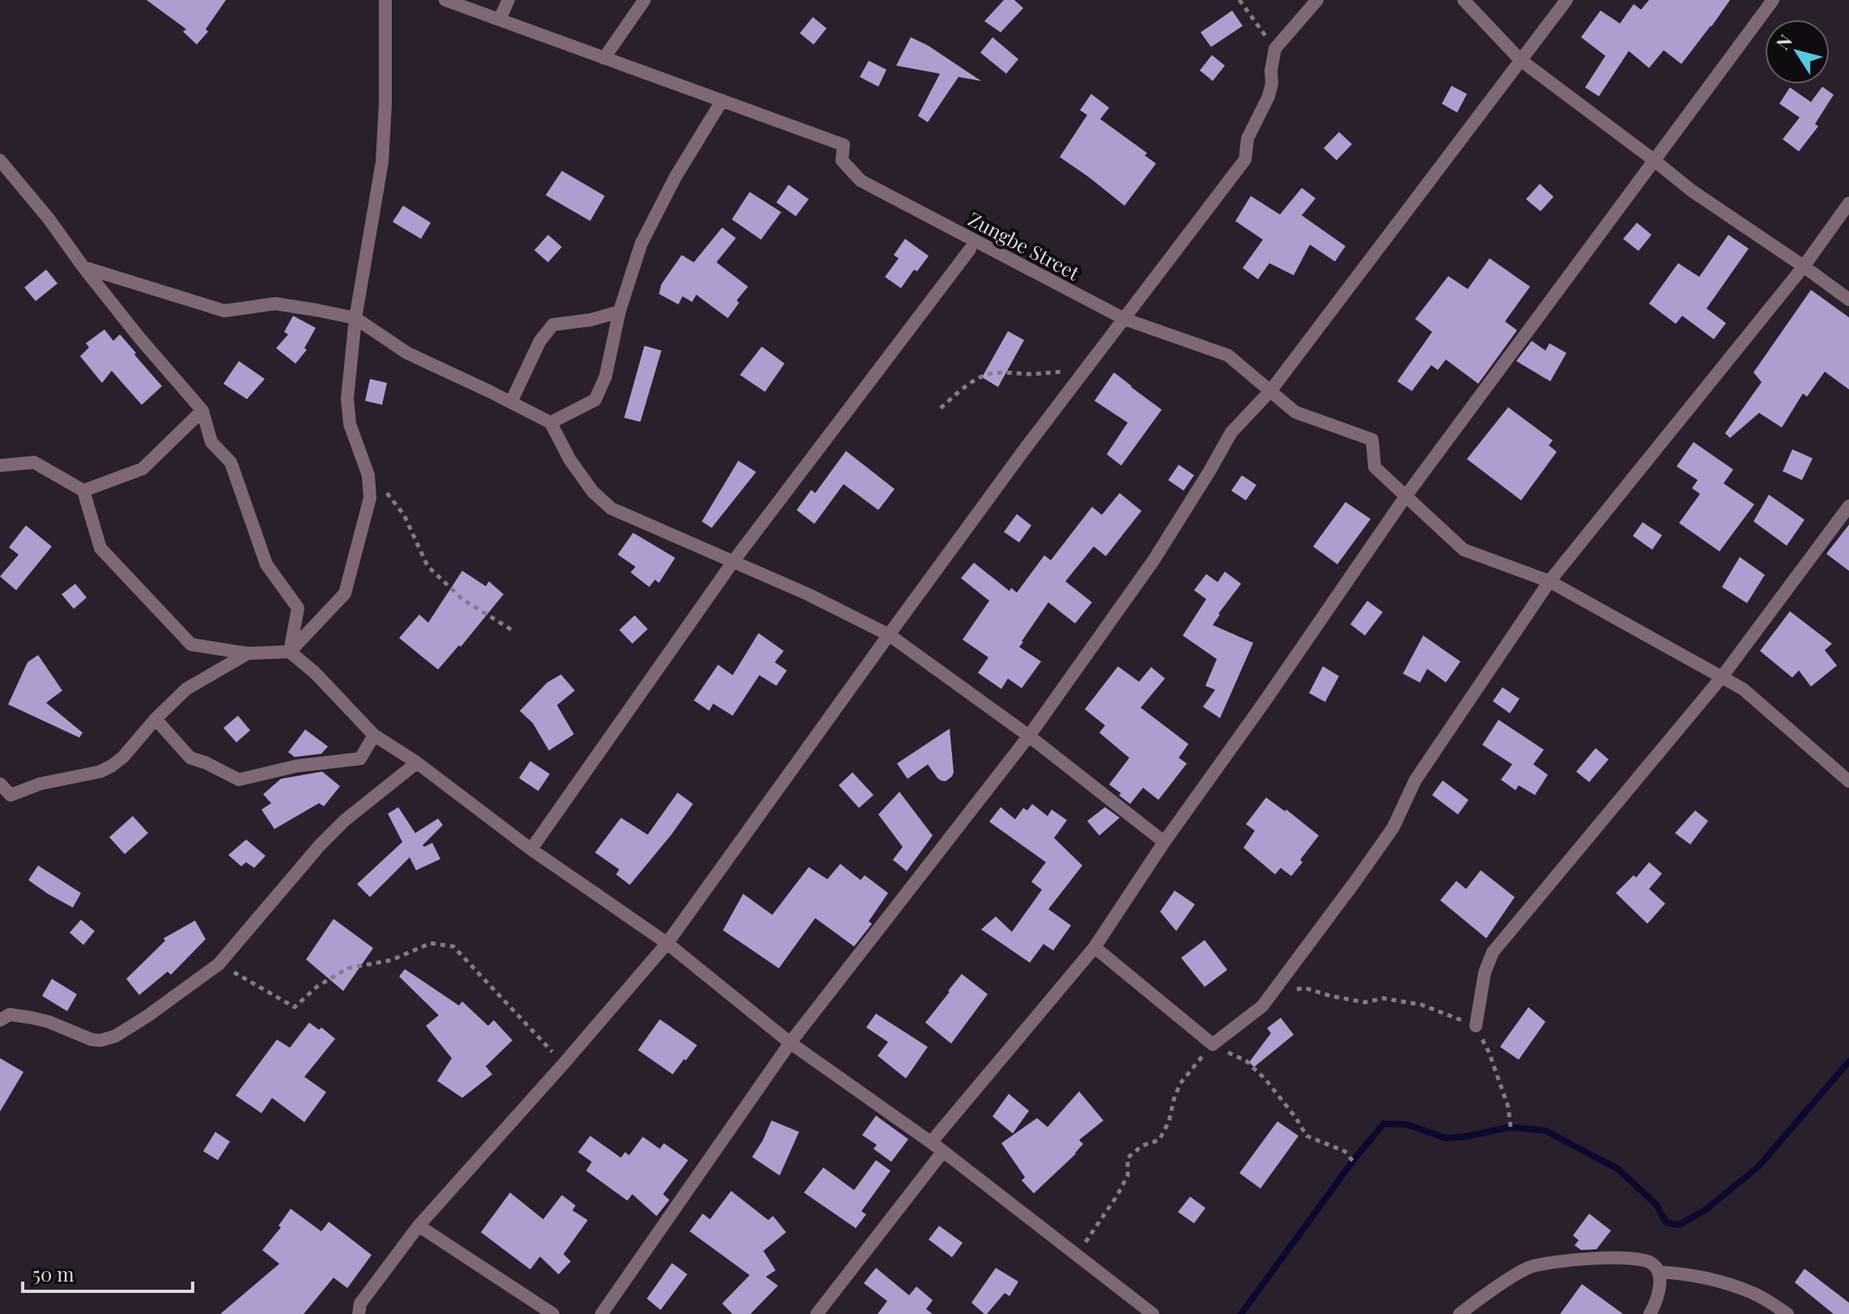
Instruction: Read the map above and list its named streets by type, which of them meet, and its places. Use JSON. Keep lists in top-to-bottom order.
{
  "streets": {
    "street": ["Zungbe Street"]
  },
  "scale_bar": "50 m",
  "north": "top left"
}
